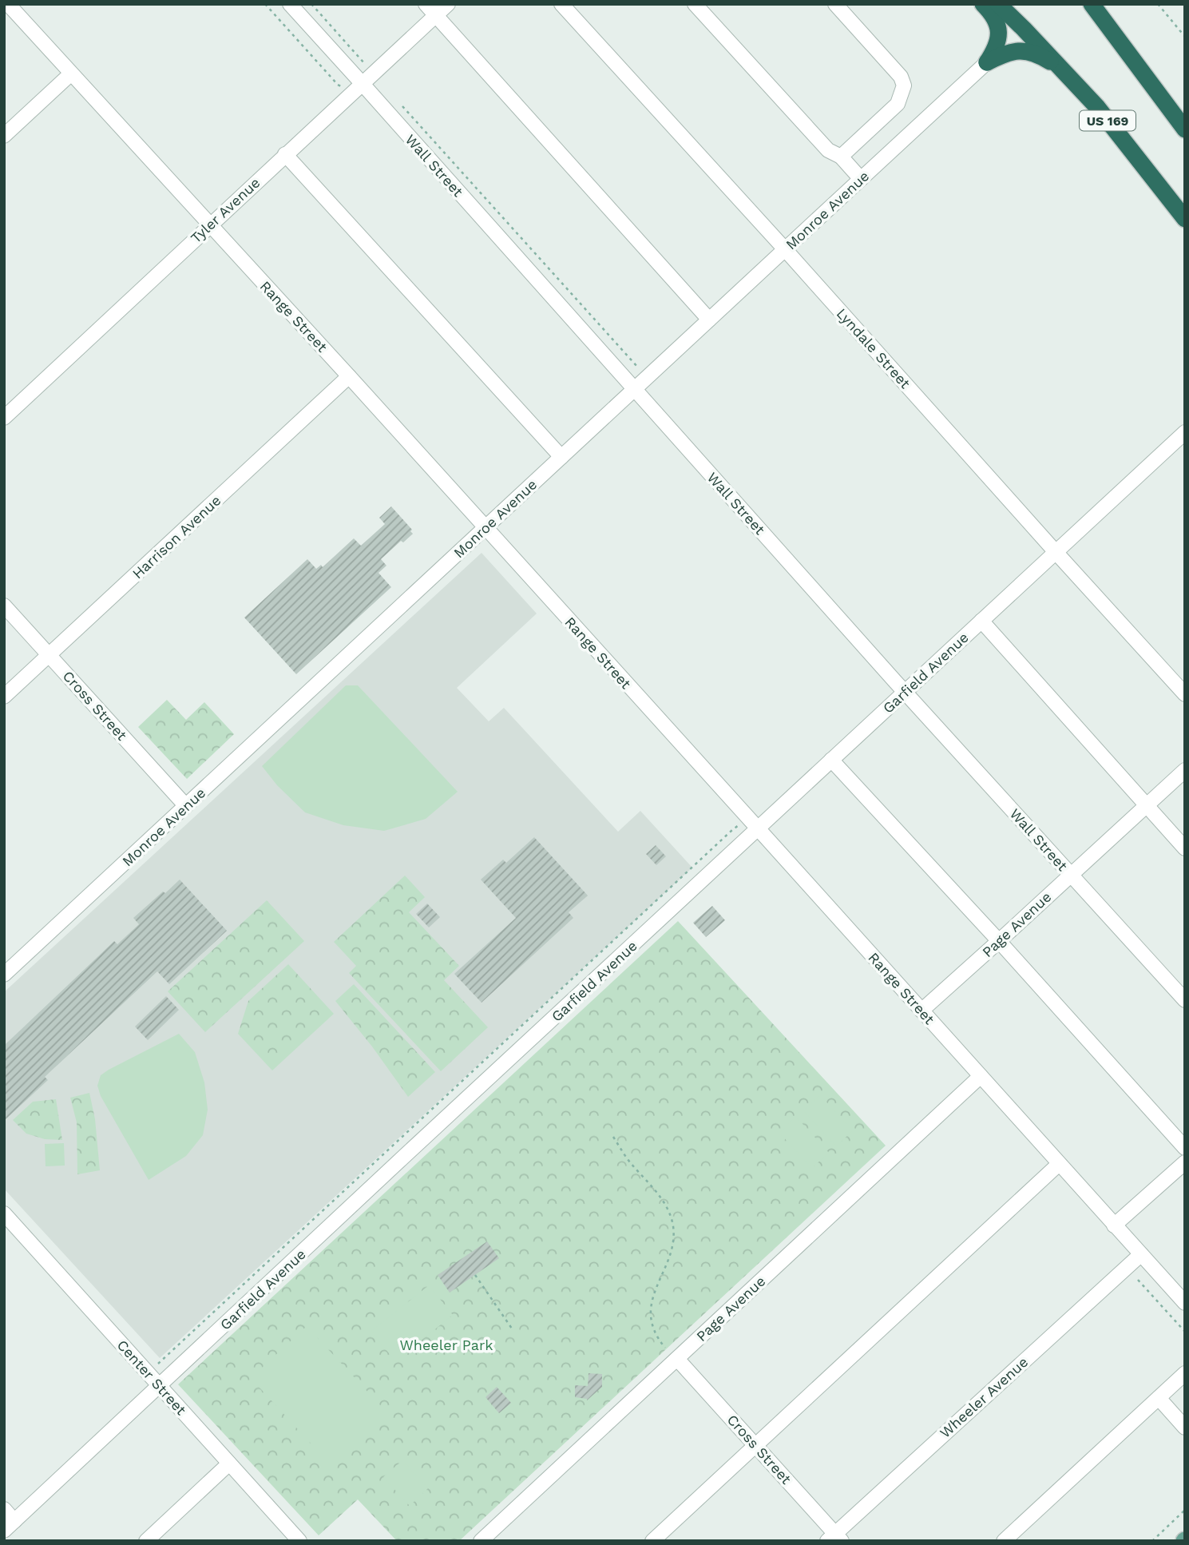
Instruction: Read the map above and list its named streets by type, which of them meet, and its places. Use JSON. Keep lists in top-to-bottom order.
{
  "streets": {
    "highway": ["US 169"],
    "street": [
      "Wall Street",
      "Tyler Avenue",
      "Monroe Avenue",
      "Range Street",
      "Lyndale Street",
      "Harrison Avenue",
      "Garfield Avenue",
      "Cross Street",
      "Page Avenue",
      "Center Street",
      "Wheeler Avenue"
    ]
  },
  "crossings": [
    ["Wall Street", "Tyler Avenue"],
    ["Wall Street", "Monroe Avenue"],
    ["Wall Street", "Garfield Avenue"],
    ["Wall Street", "Page Avenue"],
    ["Tyler Avenue", "Range Street"],
    ["Monroe Avenue", "Range Street"],
    ["Monroe Avenue", "Lyndale Street"],
    ["Monroe Avenue", "Cross Street"],
    ["Range Street", "Harrison Avenue"],
    ["Range Street", "Garfield Avenue"],
    ["Range Street", "Page Avenue"],
    ["Range Street", "Wheeler Avenue"],
    ["Lyndale Street", "Garfield Avenue"],
    ["Harrison Avenue", "Cross Street"],
    ["Garfield Avenue", "Center Street"],
    ["Cross Street", "Page Avenue"],
    ["Cross Street", "Wheeler Avenue"]
  ],
  "parks": ["Wheeler Park"]
}
